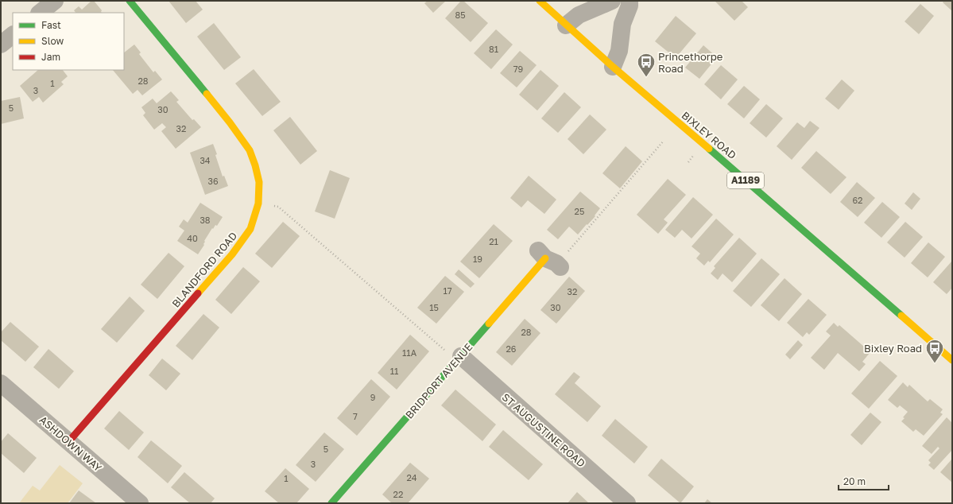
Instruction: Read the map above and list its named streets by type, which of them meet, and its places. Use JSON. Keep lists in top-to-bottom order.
{
  "streets": {
    "street": [
      "BIXLEY ROAD",
      "A1189",
      "BLANDFORD ROAD",
      "BRIDPORT AVENUE",
      "ST AUGUSTINE ROAD",
      "ASHDOWN WAY"
    ]
  },
  "crossings": [
    ["BLANDFORD ROAD", "ASHDOWN WAY"],
    ["BRIDPORT AVENUE", "ST AUGUSTINE ROAD"]
  ],
  "places": {
    "bus stop": ["Princethorpe Road", "Bixley Road"]
  },
  "house_numbers": [
    "85",
    "81",
    "79",
    "28",
    "1",
    "3",
    "5",
    "30",
    "32",
    "34",
    "36",
    "62",
    "25",
    "38",
    "40",
    "21",
    "19",
    "17",
    "32",
    "15",
    "30",
    "28",
    "26",
    "11A",
    "11",
    "9",
    "7",
    "5",
    "3",
    "24",
    "1",
    "22"
  ],
  "legend": ["Fast", "Slow", "Jam"],
  "scale_bar": "20 m"
}
